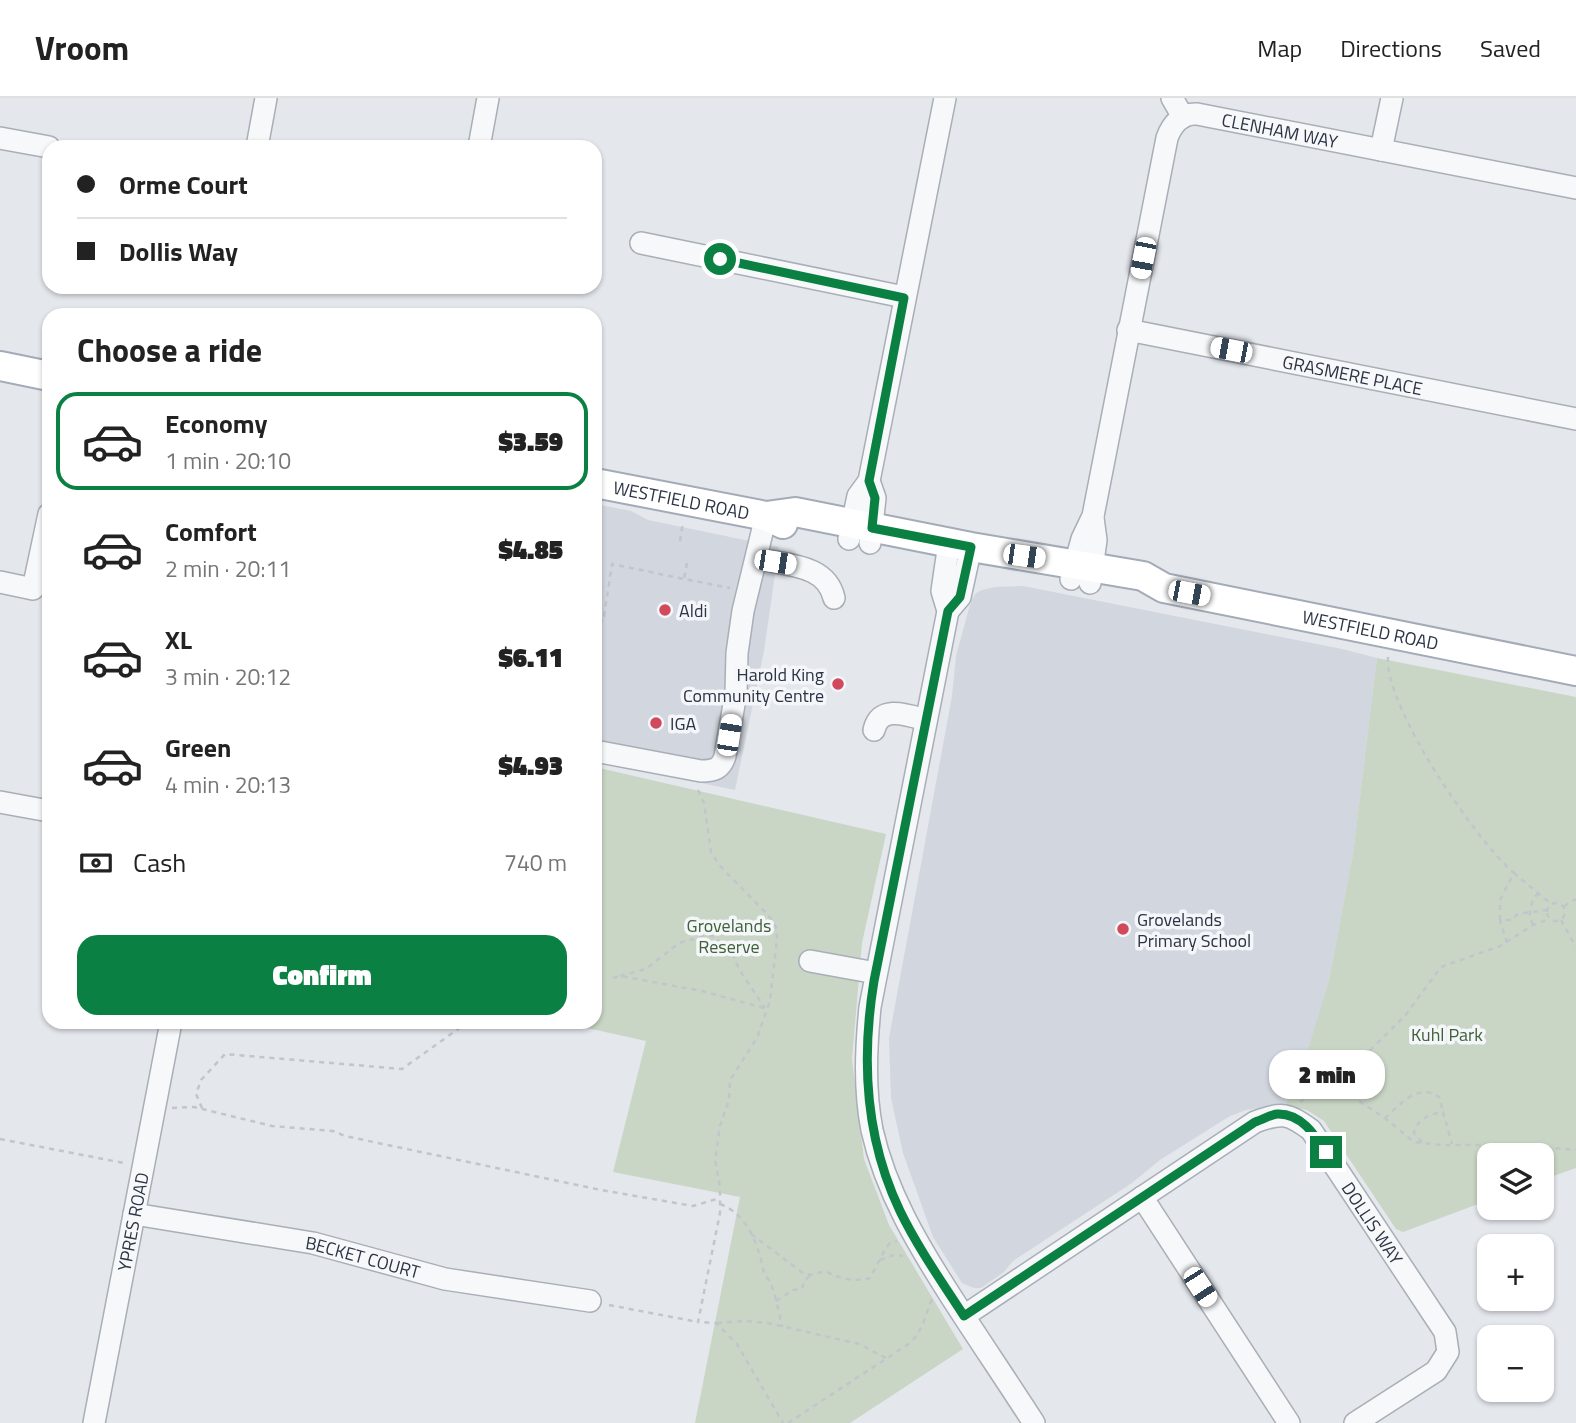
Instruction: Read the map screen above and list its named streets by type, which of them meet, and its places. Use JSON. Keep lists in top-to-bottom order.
{
  "streets": {
    "main road": ["WESTFIELD ROAD"],
    "street": [
      "CLENHAM WAY",
      "GRASMERE PLACE",
      "YPRES ROAD",
      "DOLLIS WAY",
      "BECKET COURT"
    ]
  },
  "crossings": [
    ["YPRES ROAD", "BECKET COURT"]
  ],
  "parks": ["Grovelands Reserve", "Kuhl Park"],
  "places": [
    "Aldi",
    "Harold King Community Centre",
    "IGA",
    "Grovelands Primary School"
  ],
  "page": {
    "header": "Vroom",
    "nav": ["Map", "Directions", "Saved"],
    "banner": ["Orme Court", "Dollis Way"],
    "heading": "Choose a ride",
    "list": [
      {
        "name": "Economy",
        "note": "1 min · 20:10",
        "value": "$3.59"
      },
      {
        "name": "Comfort",
        "note": "2 min · 20:11",
        "value": "$4.85"
      },
      {
        "name": "XL",
        "note": "3 min · 20:12",
        "value": "$6.11"
      },
      {
        "name": "Green",
        "note": "4 min · 20:13",
        "value": "$4.93"
      }
    ],
    "pay": ["Cash", "740 m"],
    "buttons": "Confirm",
    "bubble": "2 min",
    "map_buttons": ["+", "−"]
  }
}
